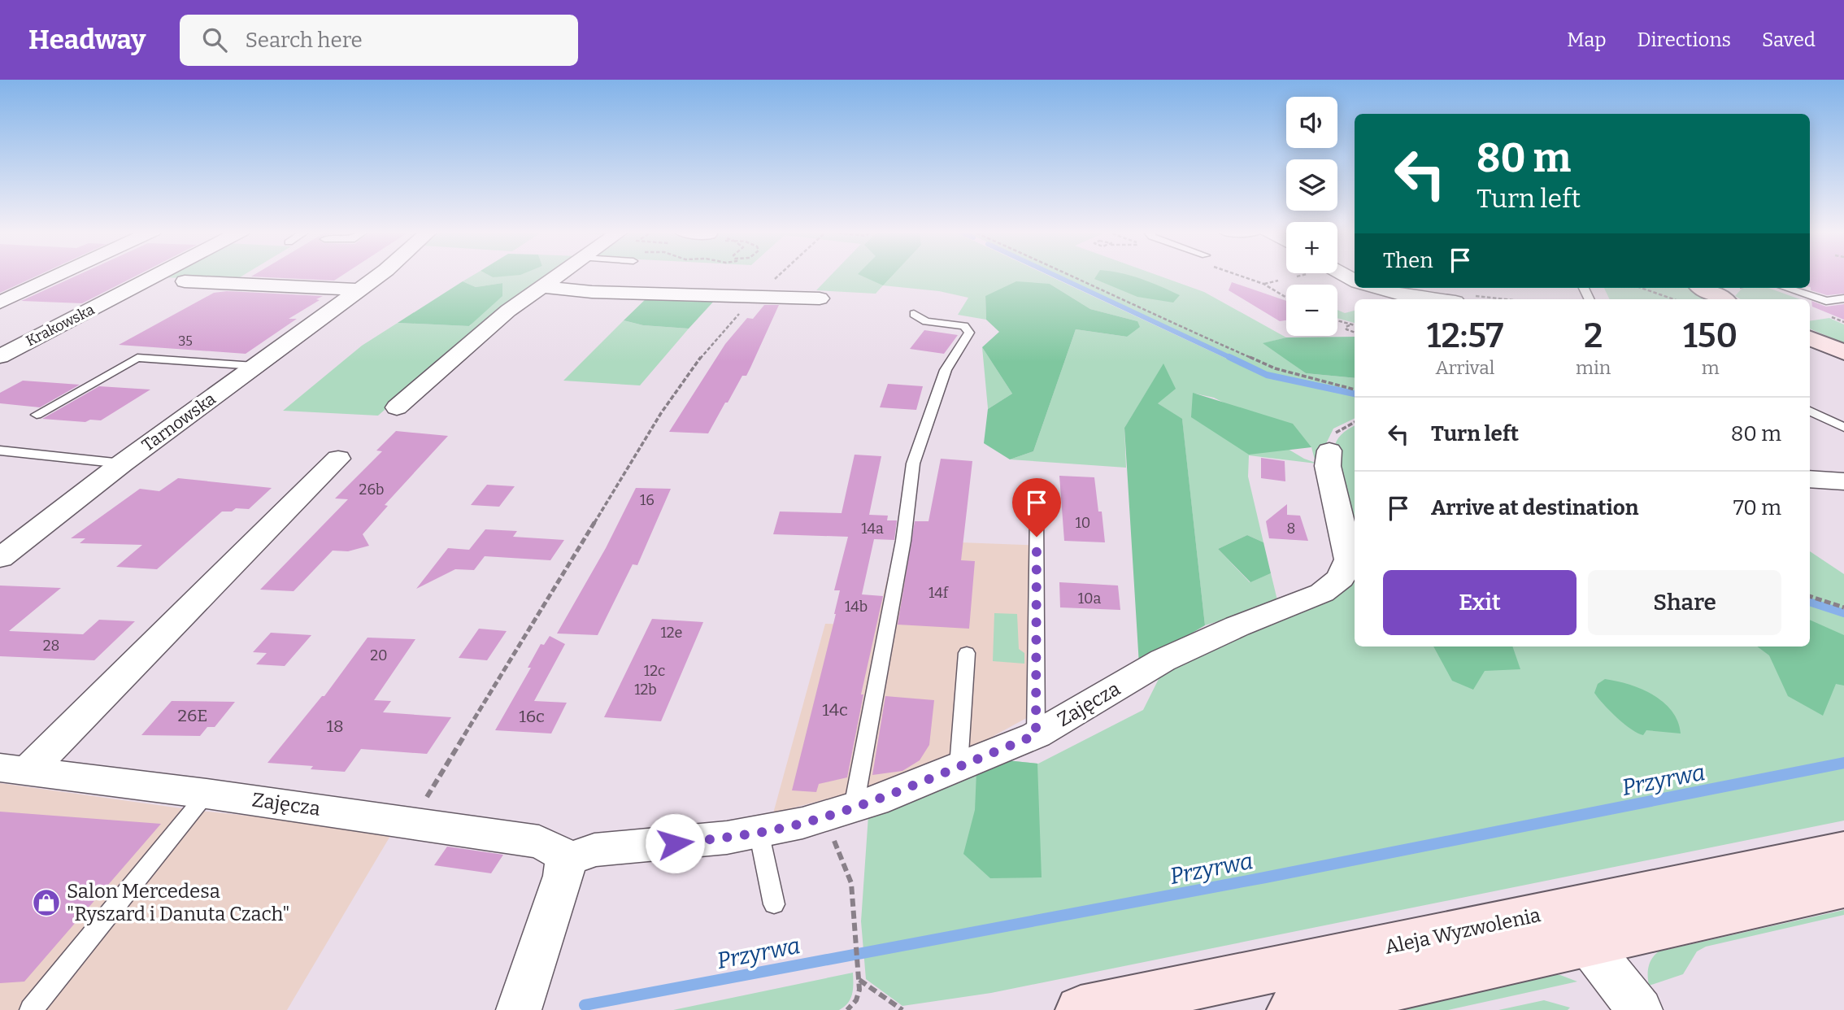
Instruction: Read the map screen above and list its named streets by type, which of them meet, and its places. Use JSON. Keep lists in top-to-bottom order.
{
  "streets": {
    "main road": ["Aleja Wyzwolenia"],
    "street": ["Krakowska", "Tarnowska", "Zajęcza"]
  },
  "water": ["Przyrwa"],
  "places": {
    "shop": ["Salon Mercedesa \"Ryszard i Danuta Czach\""]
  },
  "house_numbers": [
    "35",
    "26b",
    "16",
    "10",
    "14a",
    "8",
    "14f",
    "10a",
    "14b",
    "12e",
    "28",
    "20",
    "12c",
    "12b",
    "14c",
    "26E",
    "16c",
    "18"
  ],
  "page": {
    "header": "Headway",
    "search": "Search here",
    "nav": ["Map", "Directions", "Saved"],
    "map_buttons": ["+", "−"],
    "turn": ["80 m", "Turn left"],
    "then": "Then",
    "eta": [
      "12:57",
      "Arrival",
      "2",
      "min",
      "150",
      "m"
    ],
    "list": [
      {
        "name": "Turn left",
        "value": "80 m"
      },
      {
        "name": "Arrive at destination",
        "value": "70 m"
      }
    ],
    "buttons": ["Exit", "Share"]
  }
}
